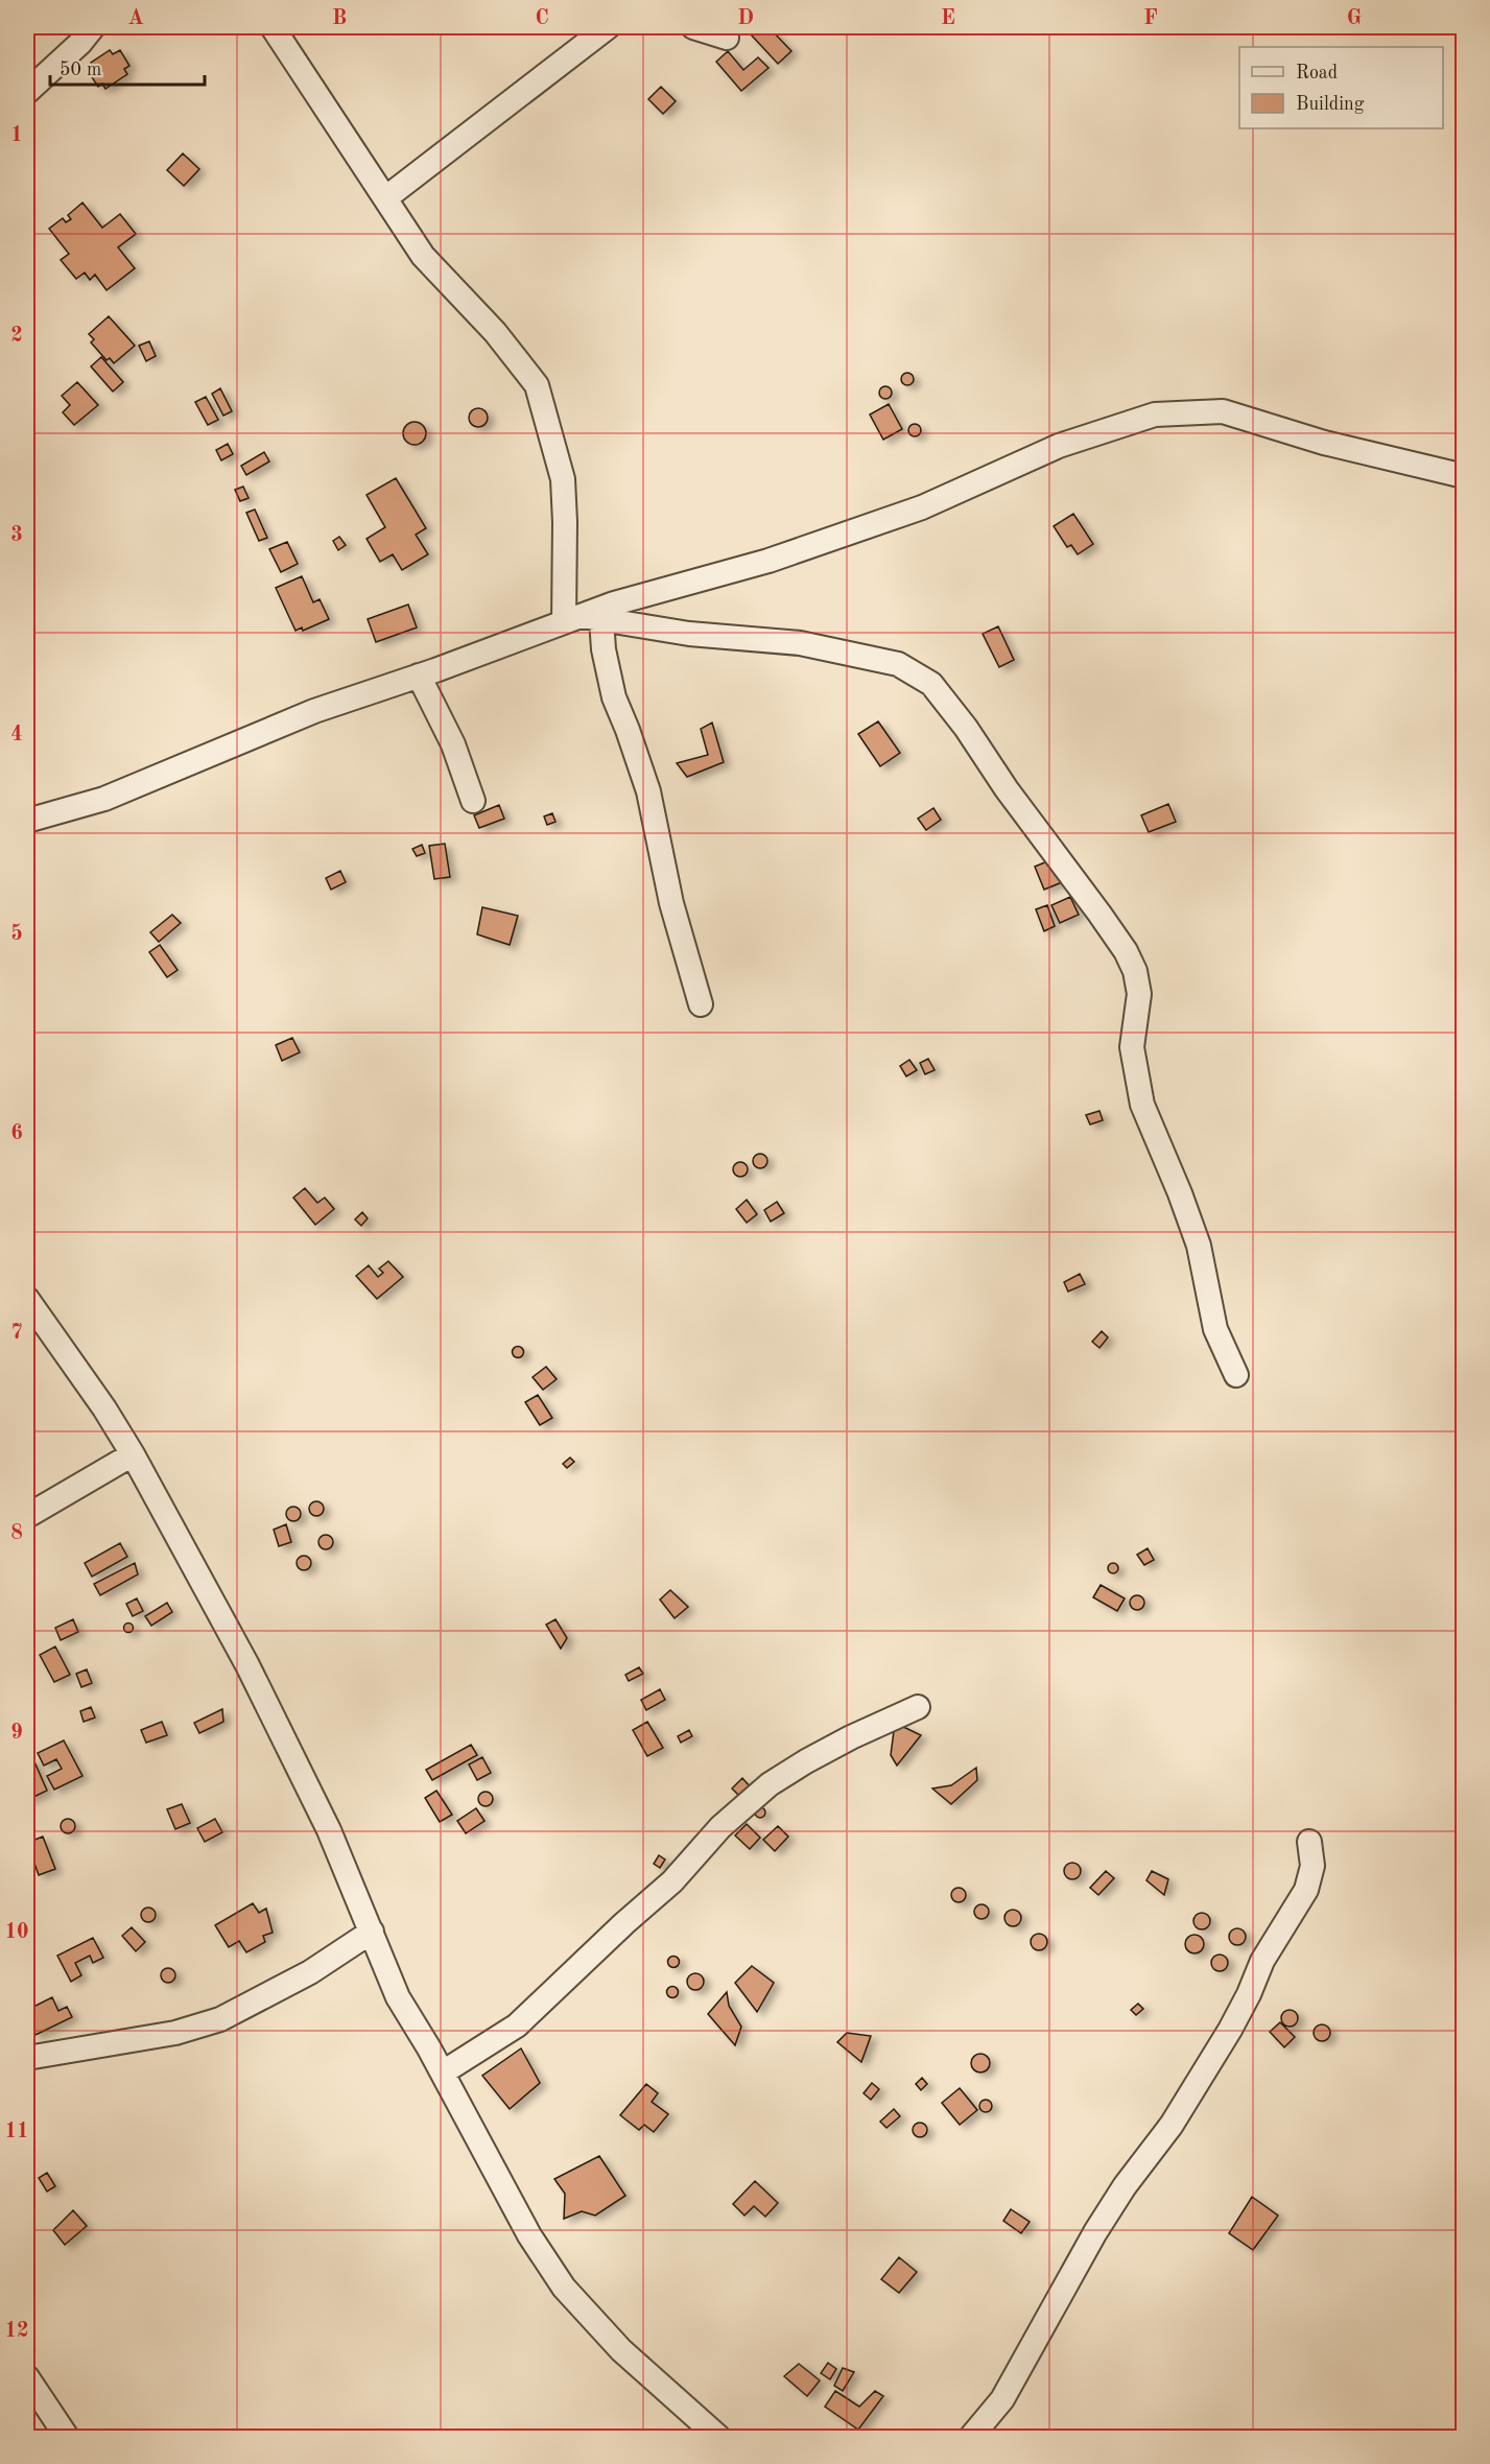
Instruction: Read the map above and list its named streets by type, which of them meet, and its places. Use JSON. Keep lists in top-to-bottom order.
{
  "legend": ["Road", "Building"],
  "scale_bar": "50 m",
  "grid": {
    "columns": [
      "A",
      "B",
      "C",
      "D",
      "E",
      "F",
      "G"
    ],
    "rows": [
      "1",
      "2",
      "3",
      "4",
      "5",
      "6",
      "7",
      "8",
      "9",
      "10",
      "11",
      "12"
    ]
  }
}
